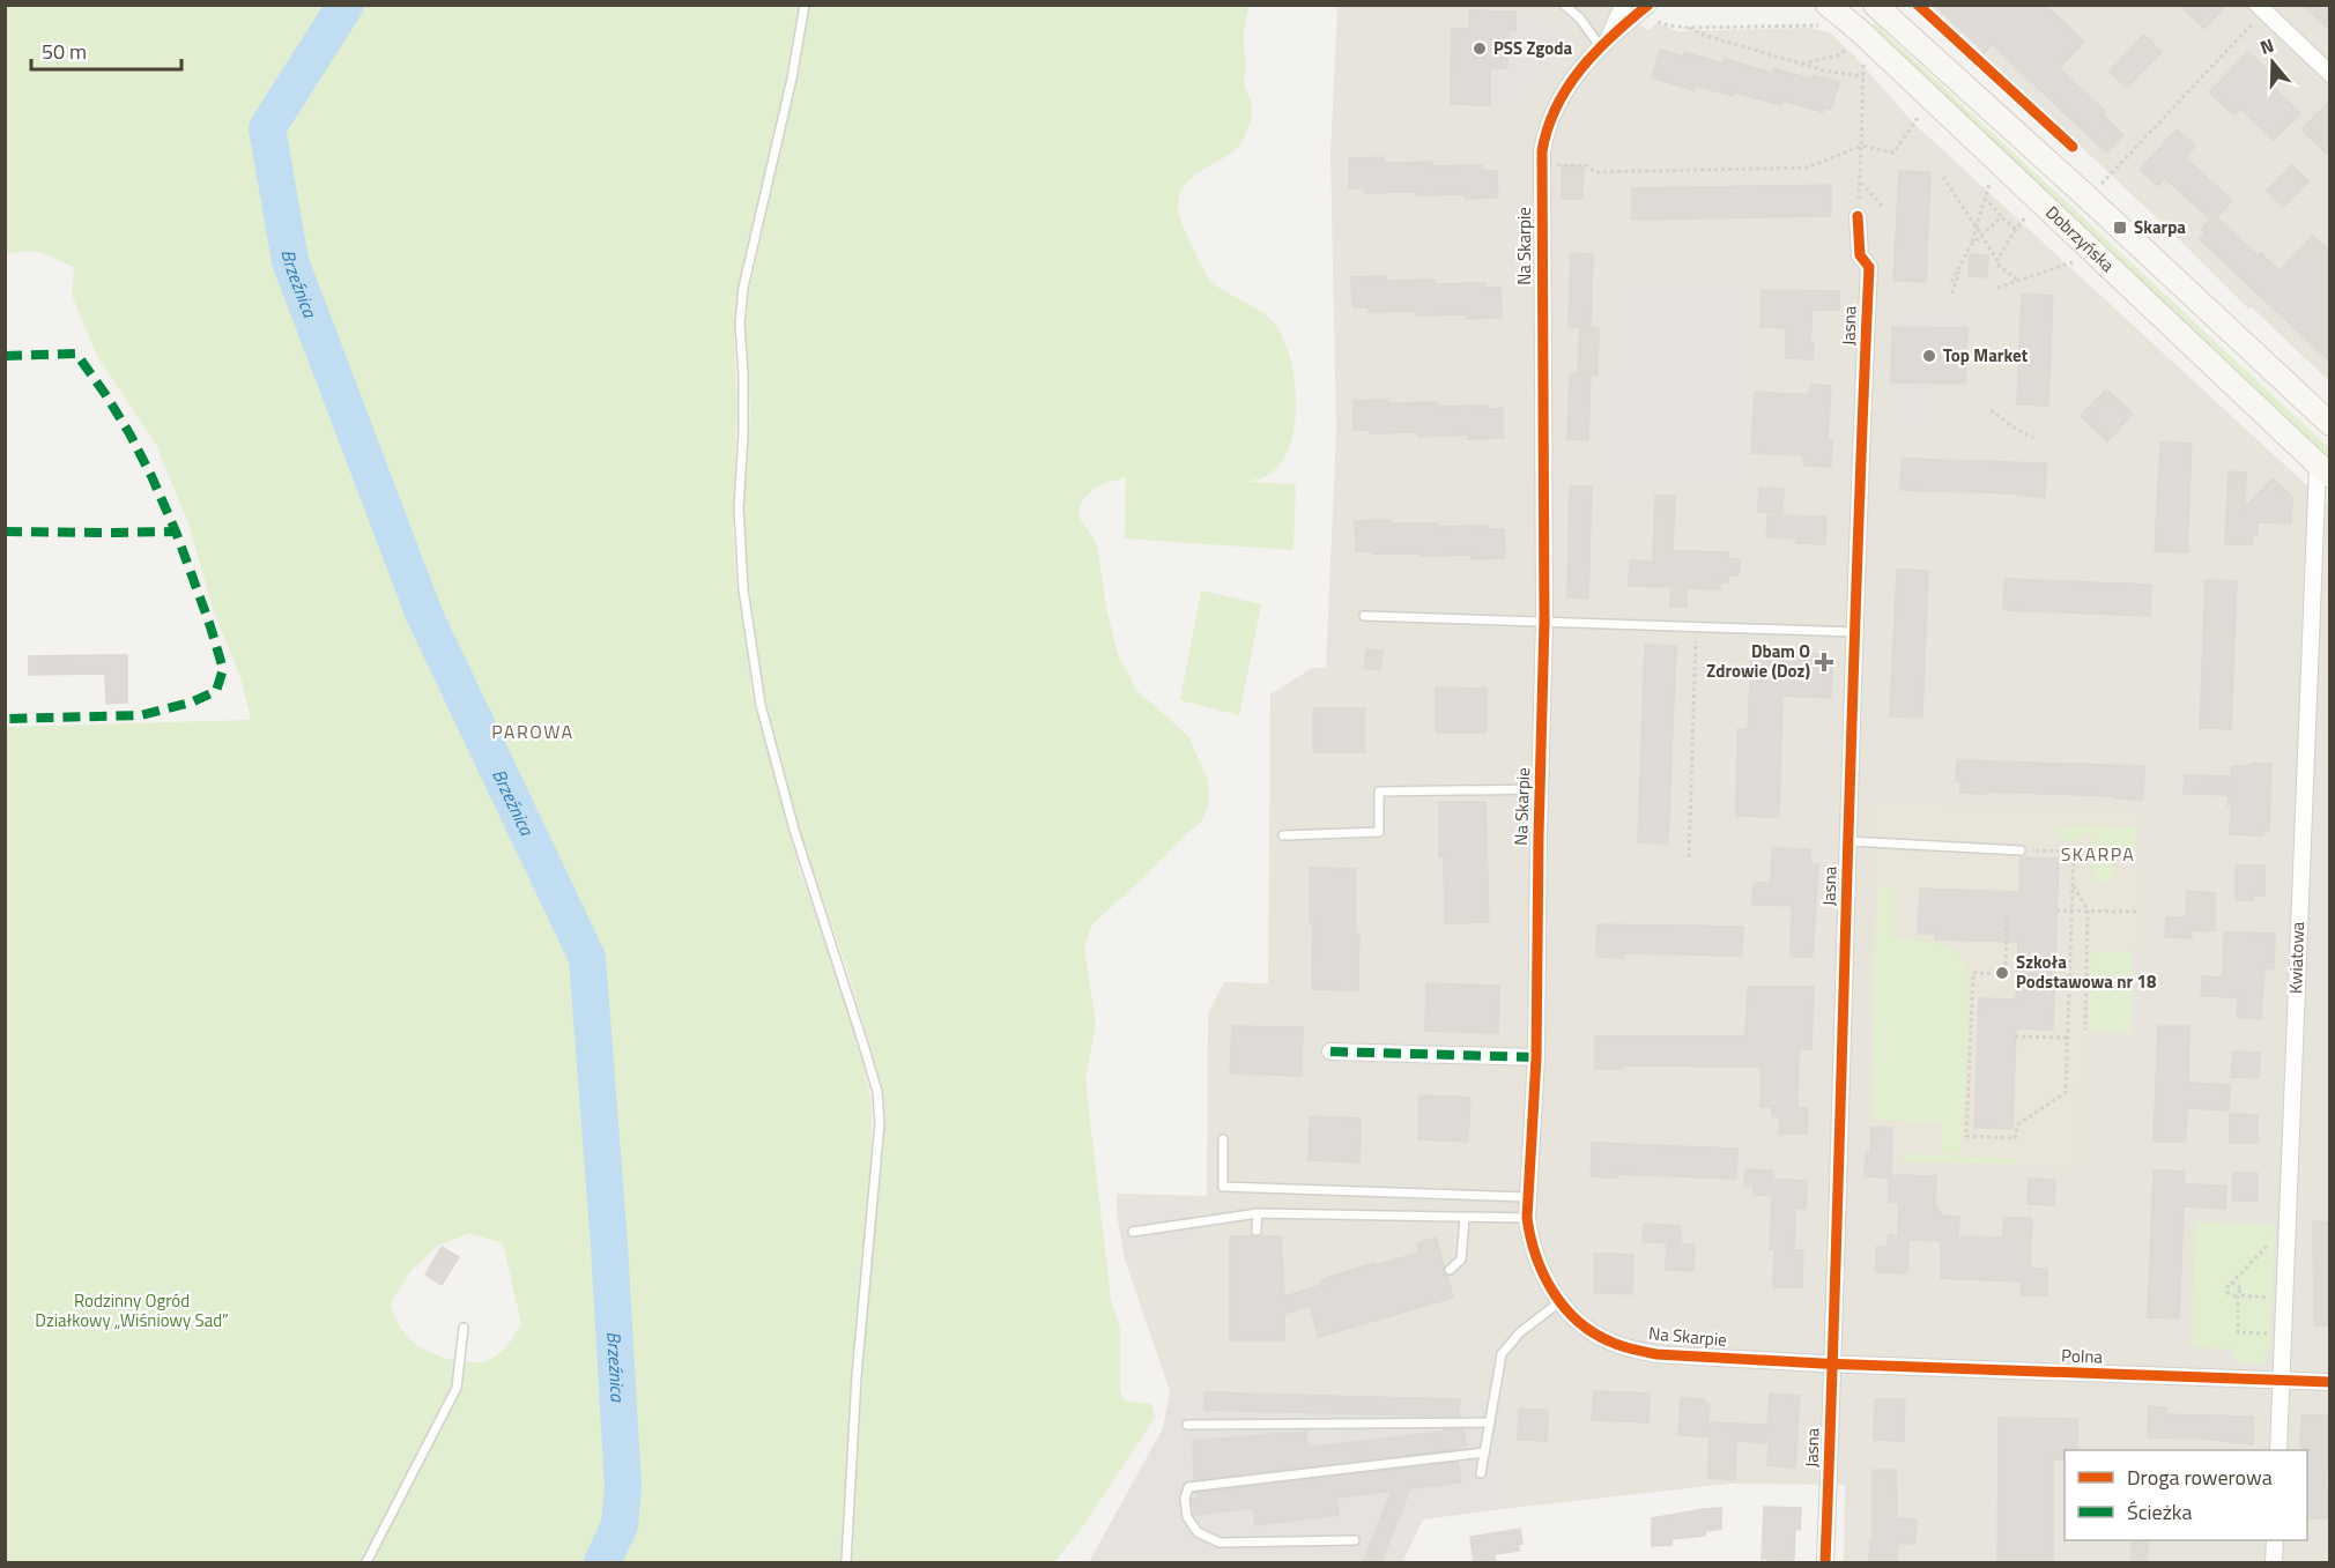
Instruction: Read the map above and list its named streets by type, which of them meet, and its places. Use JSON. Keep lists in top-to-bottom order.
{
  "streets": {
    "main road": ["Dobrzyńska"],
    "street": [
      "Na Skarpie",
      "Jasna",
      "Kwiatowa",
      "Polna"
    ]
  },
  "crossings": [
    ["Dobrzyńska", "Kwiatowa"],
    ["Na Skarpie", "Jasna"],
    ["Na Skarpie", "Polna"],
    ["Jasna", "Polna"],
    ["Kwiatowa", "Polna"]
  ],
  "districts": ["PAROWA", "SKARPA"],
  "water": ["Brzeźnica"],
  "parks": ["Rodzinny Ogród Działkowy „Wiśniowy Sad”"],
  "places": {
    "other": ["PSS Zgoda", "Top Market", "Szkoła Podstawowa nr 18"],
    "transit": ["Skarpa"],
    "health": ["Dbam O Zdrowie (Doz)"]
  },
  "legend": ["Droga rowerowa", "Ścieżka"],
  "scale_bar": "50 m",
  "north": "top"
}
